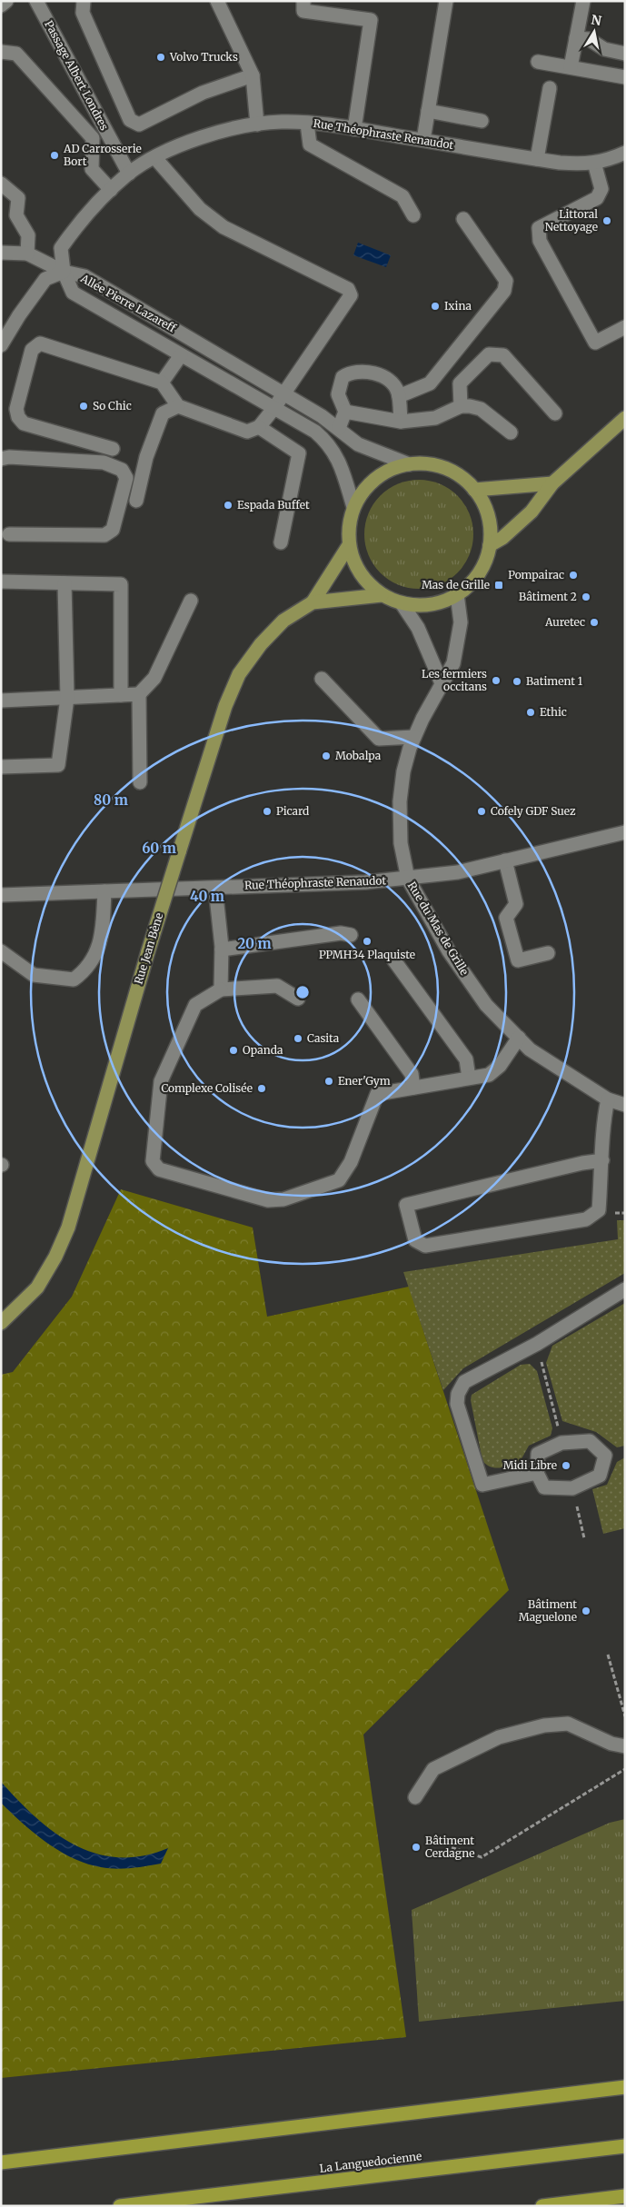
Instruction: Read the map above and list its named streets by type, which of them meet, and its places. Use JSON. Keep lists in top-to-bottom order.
{
  "streets": {
    "highway": ["La Languedocienne"],
    "main road": ["Rue Jean Bène"],
    "street": [
      "Passage Albert Londres",
      "Rue Théophraste Renaudot",
      "Allée Pierre Lazareff",
      "Rue du Mas de Grille"
    ]
  },
  "crossings": [
    ["Passage Albert Londres", "Rue Théophraste Renaudot"],
    ["Rue Théophraste Renaudot", "Allée Pierre Lazareff"],
    ["Rue Théophraste Renaudot", "Rue du Mas de Grille"],
    ["Allée Pierre Lazareff", "Rue du Mas de Grille"],
    ["Allée Pierre Lazareff", "Rue Jean Bène"],
    ["Rue du Mas de Grille", "Rue Jean Bène"]
  ],
  "places": {
    "other": [
      "Volvo Trucks",
      "AD Carrosserie Bort",
      "Littoral Nettoyage",
      "Ixina",
      "So Chic",
      "Espada Buffet",
      "Pompairac",
      "Bâtiment 2",
      "Auretec",
      "Les fermiers occitans",
      "Batiment 1",
      "Ethic",
      "Mobalpa",
      "Picard",
      "Cofely GDF Suez",
      "PPMH34 Plaquiste",
      "Casita",
      "Opanda",
      "Ener'Gym",
      "Complexe Colisée",
      "Midi Libre",
      "Bâtiment Maguelone",
      "Bâtiment Cerdagne"
    ],
    "transit": ["Mas de Grille"]
  },
  "north": "top",
  "rings": [
    "80 m",
    "60 m",
    "40 m",
    "20 m"
  ]
}
